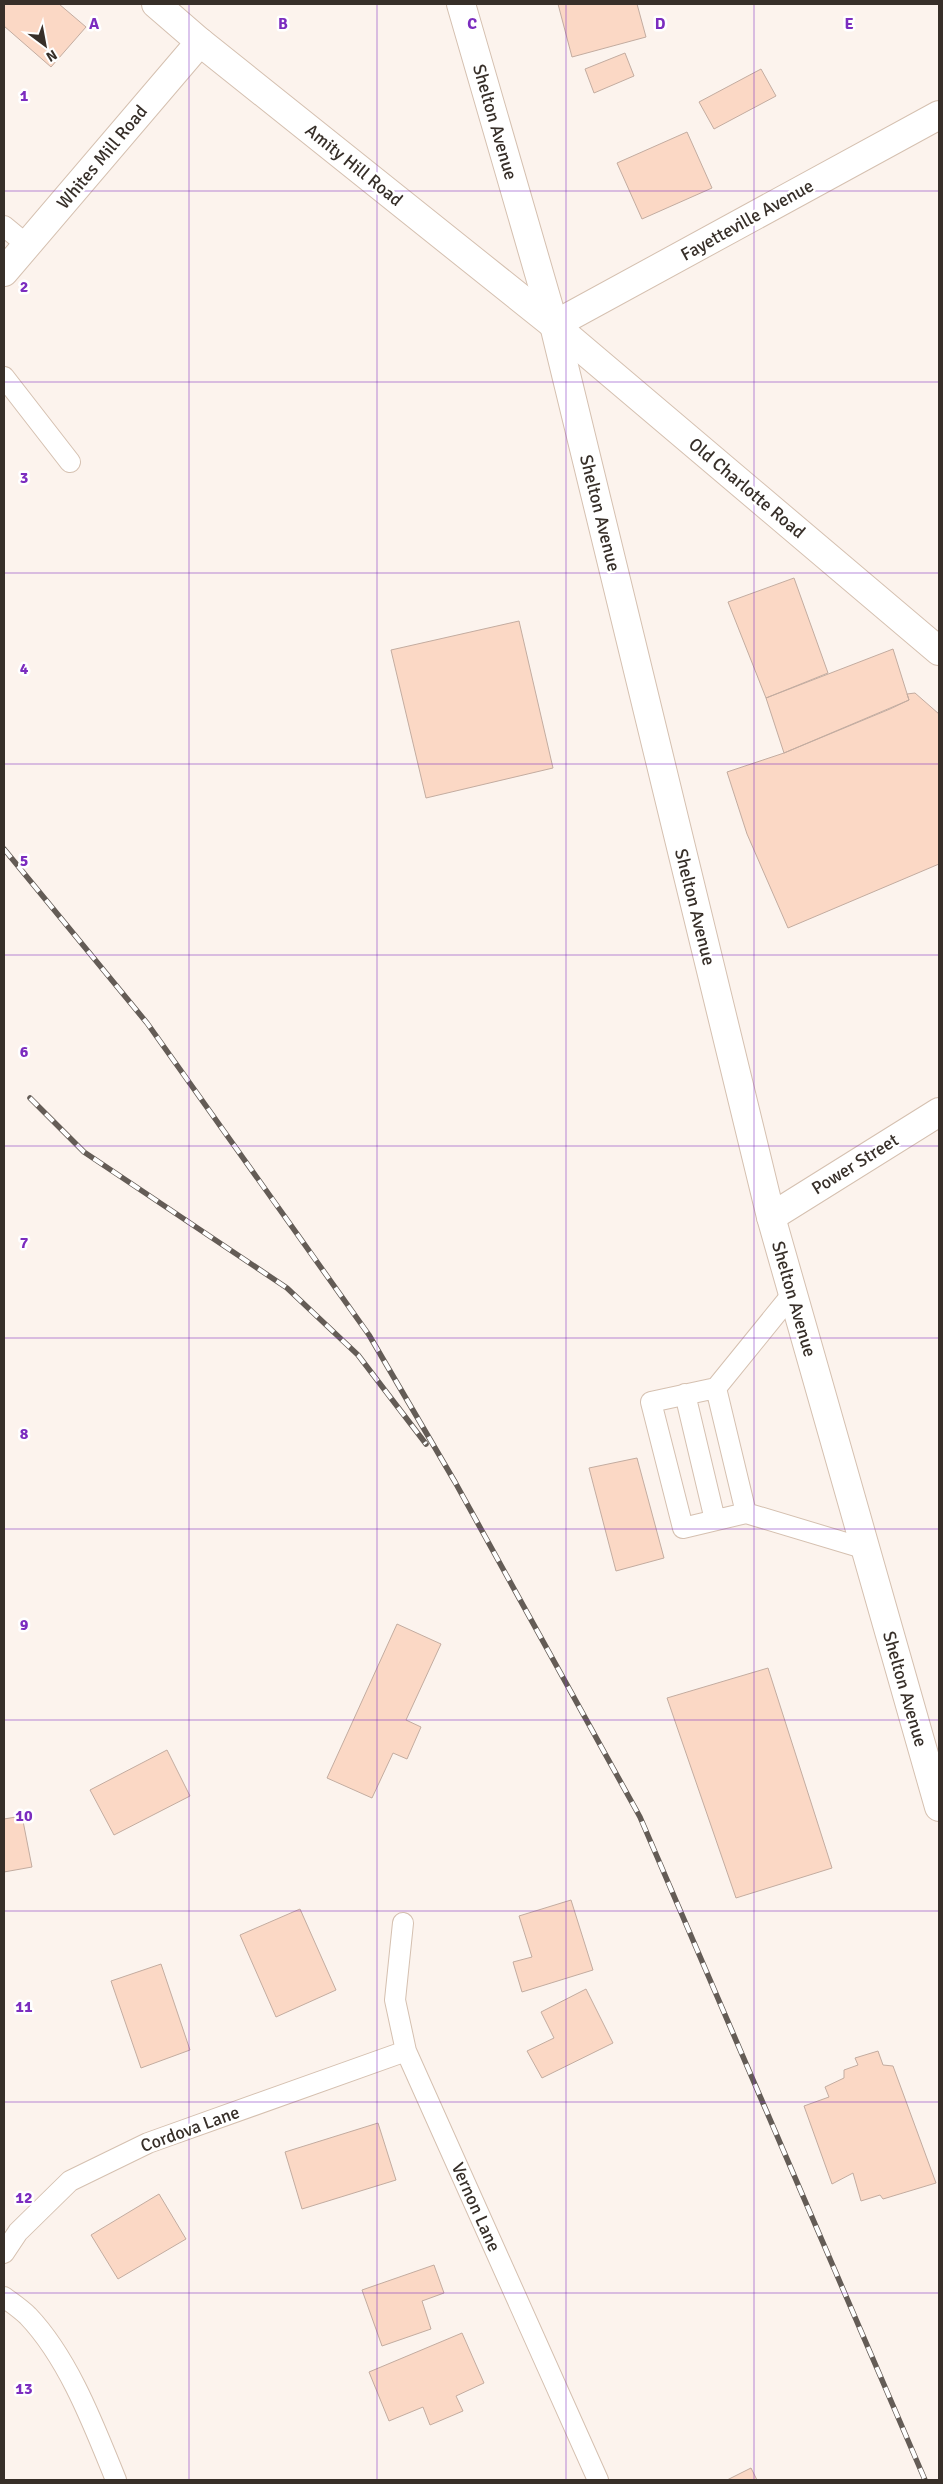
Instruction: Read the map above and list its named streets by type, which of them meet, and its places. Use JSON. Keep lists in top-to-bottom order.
{
  "streets": {
    "street": [
      "Shelton Avenue",
      "Whites Mill Road",
      "Amity Hill Road",
      "Fayetteville Avenue",
      "Old Charlotte Road",
      "Power Street"
    ],
    "lane": ["Cordova Lane", "Vernon Lane"]
  },
  "crossings": [
    ["Shelton Avenue", "Amity Hill Road"],
    ["Shelton Avenue", "Fayetteville Avenue"],
    ["Shelton Avenue", "Old Charlotte Road"],
    ["Shelton Avenue", "Power Street"],
    ["Whites Mill Road", "Amity Hill Road"],
    ["Amity Hill Road", "Fayetteville Avenue"],
    ["Amity Hill Road", "Old Charlotte Road"],
    ["Fayetteville Avenue", "Old Charlotte Road"],
    ["Cordova Lane", "Vernon Lane"]
  ],
  "north": "bottom right",
  "grid": {
    "columns": [
      "A",
      "B",
      "C",
      "D",
      "E"
    ],
    "rows": [
      "1",
      "2",
      "3",
      "4",
      "5",
      "6",
      "7",
      "8",
      "9",
      "10",
      "11",
      "12",
      "13"
    ]
  }
}
